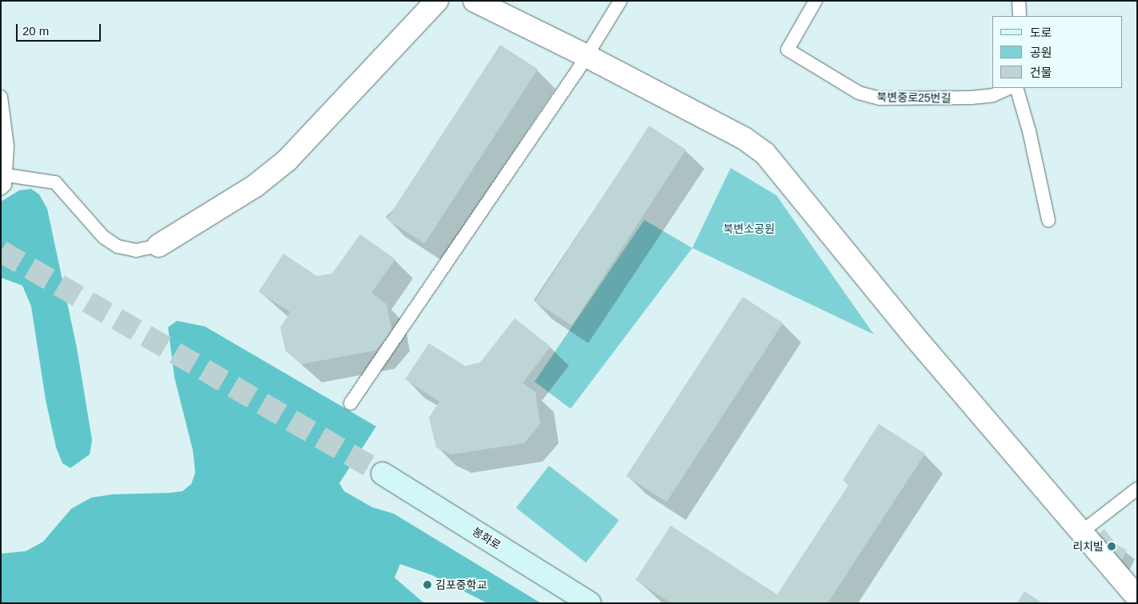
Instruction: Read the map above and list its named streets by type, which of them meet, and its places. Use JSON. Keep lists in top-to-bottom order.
{
  "streets": {
    "street": ["봉화로"],
    "lane": ["북변중로25번길"]
  },
  "parks": ["북변소공원"],
  "places": ["리치빌", "김포중학교"],
  "legend": ["도로", "공원", "건물"],
  "scale_bar": "20 m"
}
